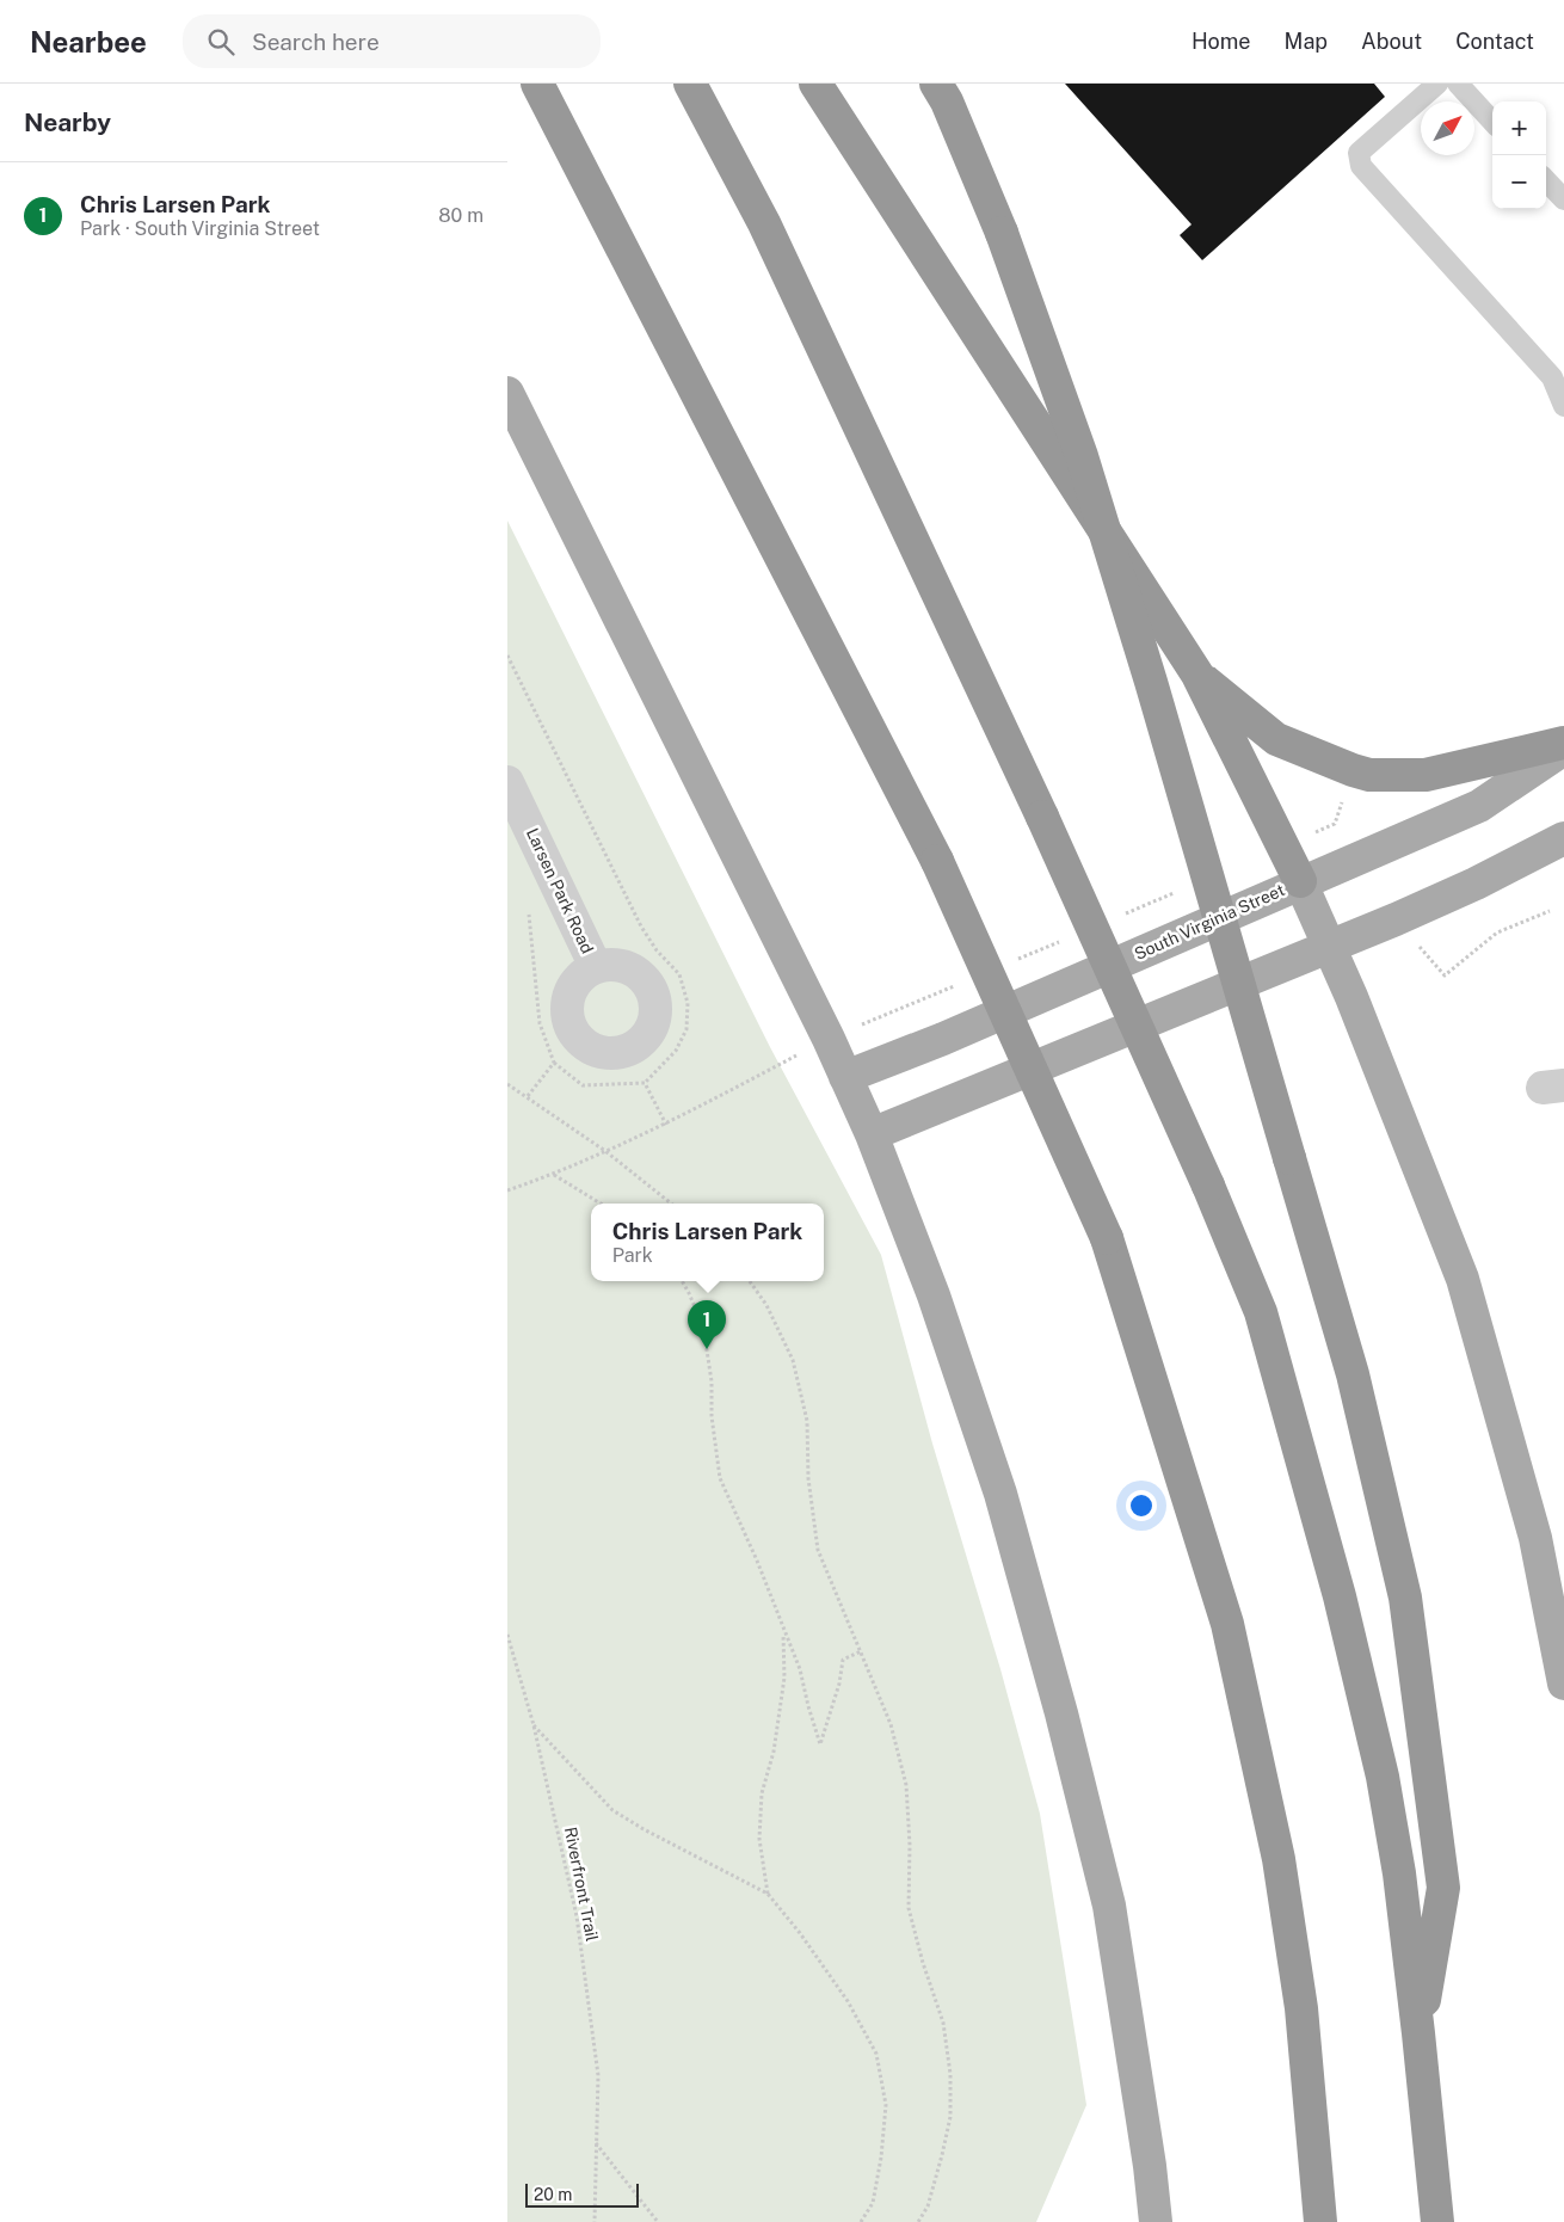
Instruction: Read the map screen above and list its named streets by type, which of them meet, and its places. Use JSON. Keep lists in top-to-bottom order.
{
  "streets": {
    "main road": ["South Virginia Street"],
    "street": ["Larsen Park Road"],
    "path": ["Riverfront Trail"]
  },
  "scale_bar": "20 m",
  "north": "top right",
  "page": {
    "header": "Nearbee",
    "search": "Search here",
    "nav": [
      "Home",
      "Map",
      "About",
      "Contact"
    ],
    "heading": "Nearby",
    "map_buttons": ["+", "−"],
    "list": [
      {
        "mark": "1",
        "name": "Chris Larsen Park",
        "note": "Park · South Virginia Street",
        "value": "80 m"
      }
    ],
    "popup": ["Chris Larsen Park", "Park"],
    "pins": "1",
    "scale": "20 m"
  }
}
